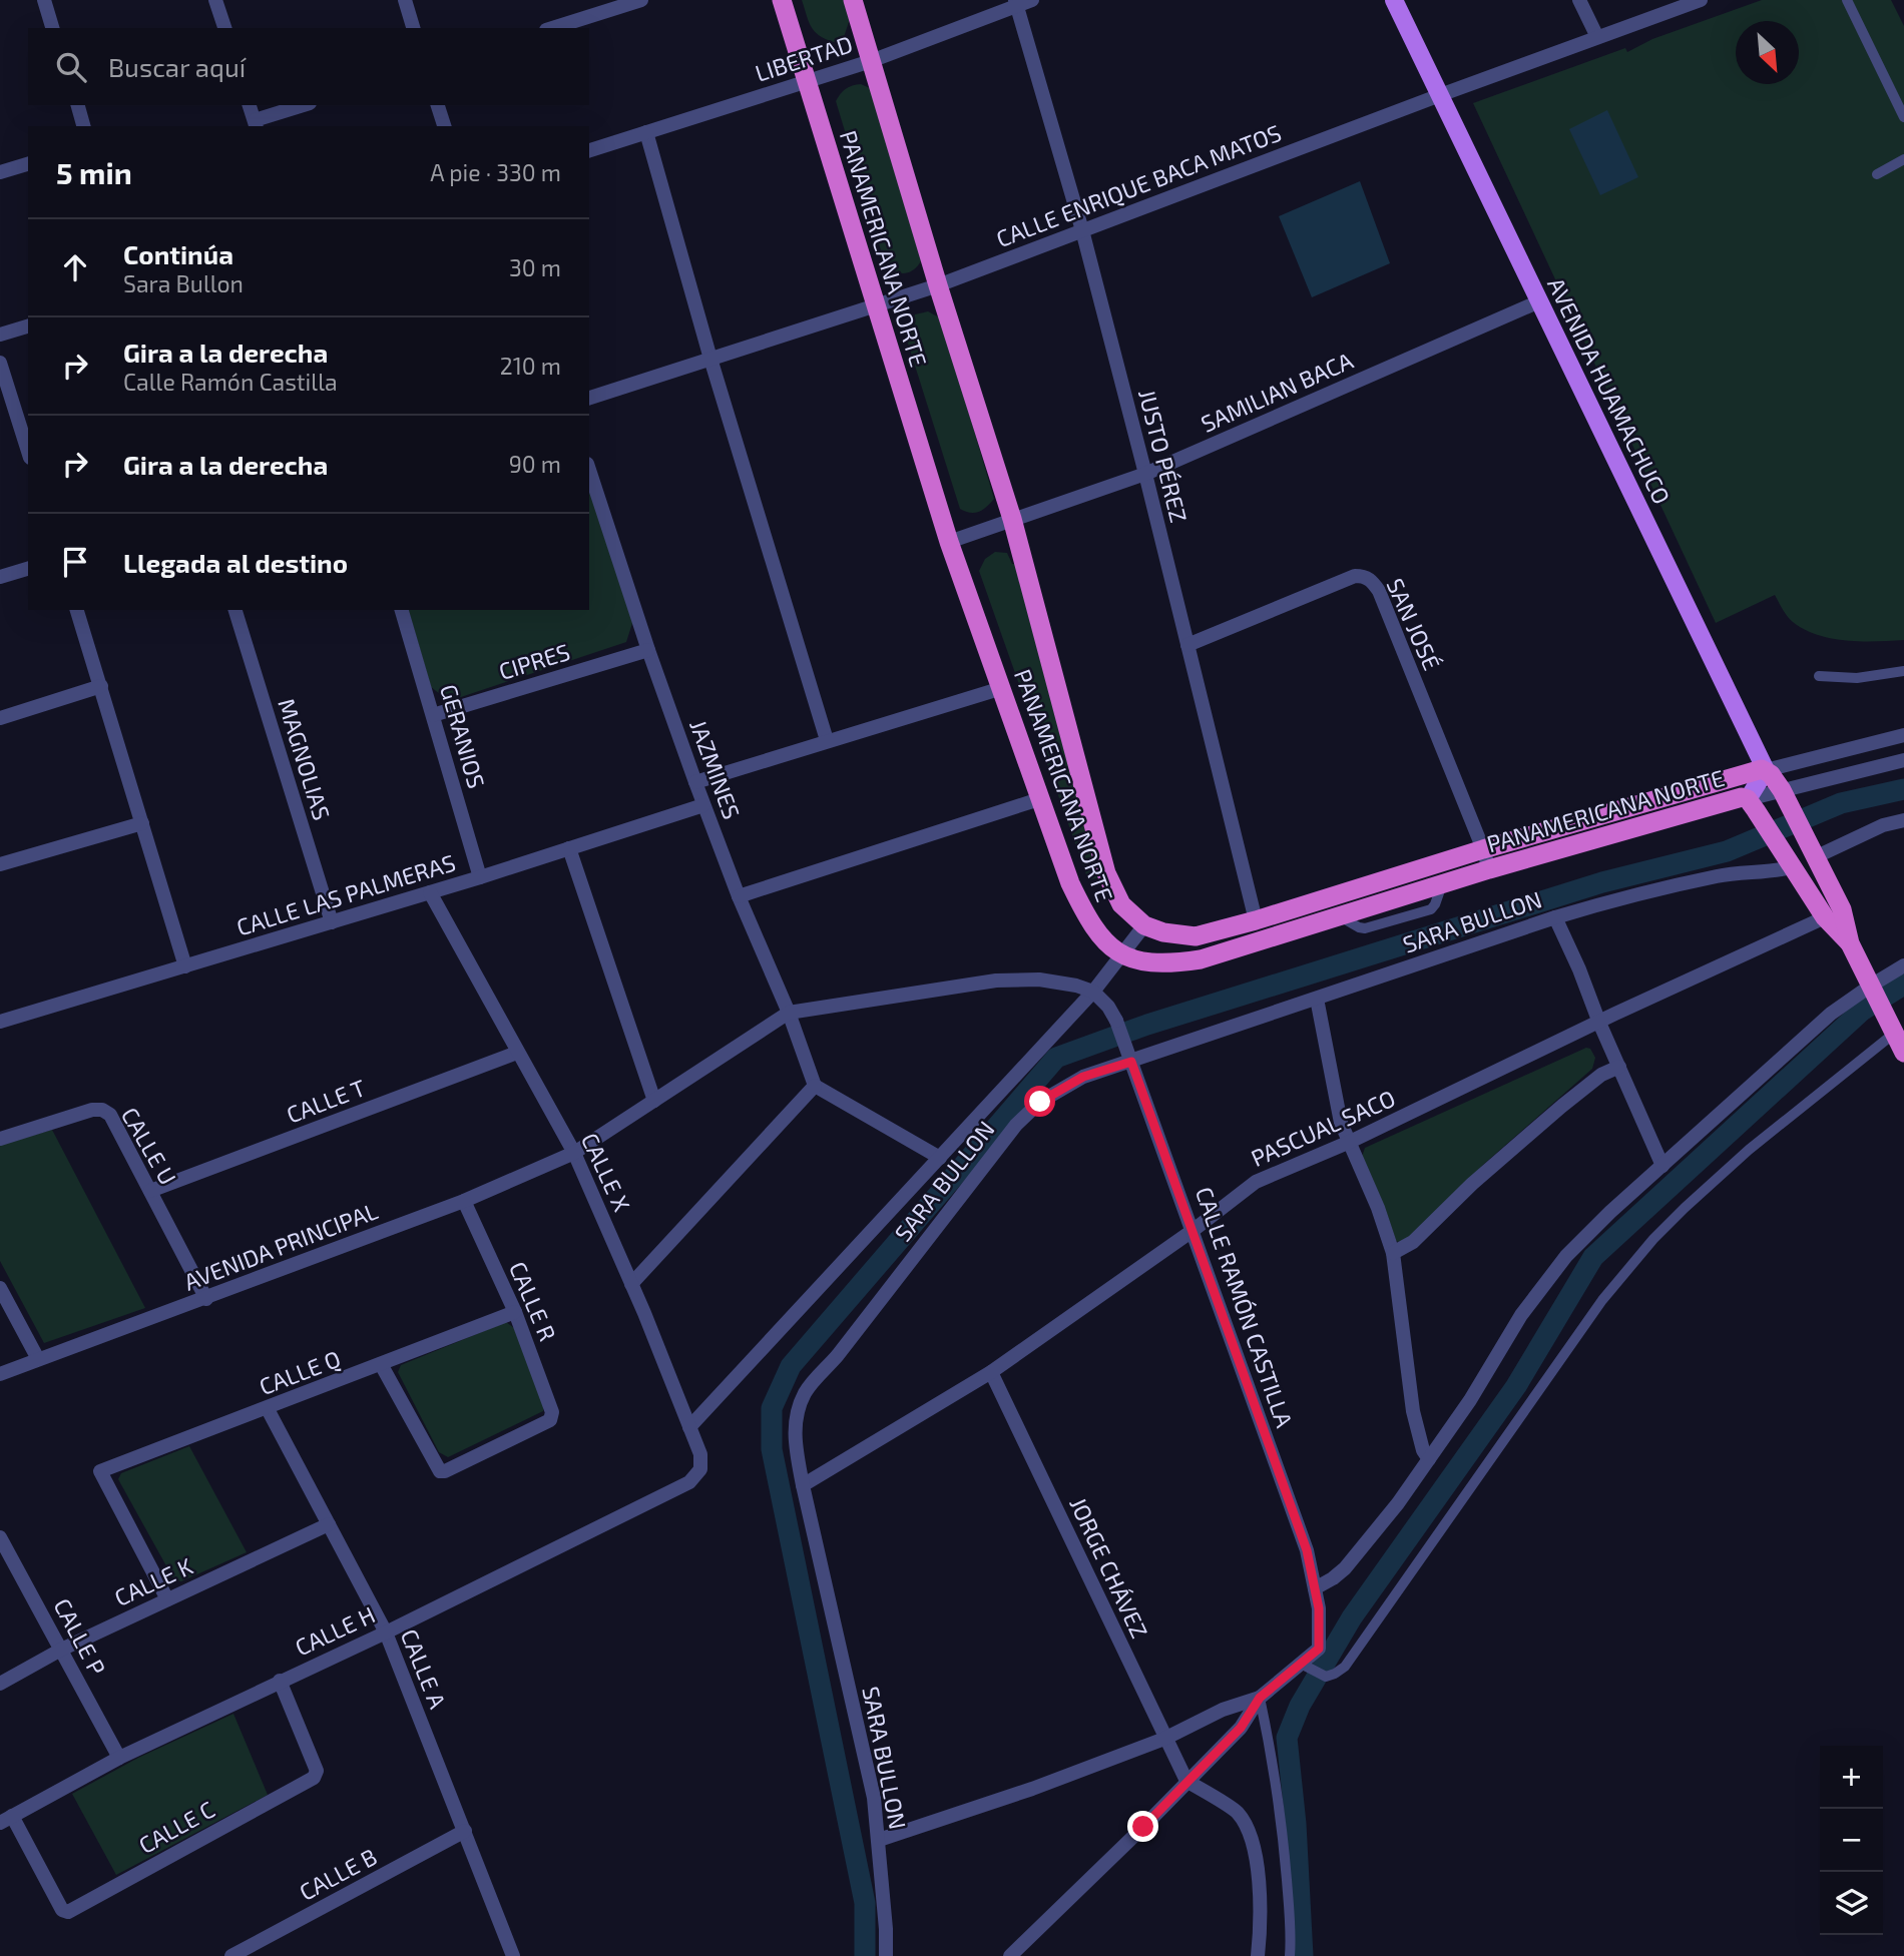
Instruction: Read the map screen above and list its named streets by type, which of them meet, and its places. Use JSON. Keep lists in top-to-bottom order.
{
  "streets": {
    "highway": ["PANAMERICANA NORTE"],
    "main road": ["AVENIDA HUAMACHUCO"],
    "street": [
      "LIBERTAD",
      "CALLE ENRIQUE BACA MATOS",
      "SAMILIAN BACA",
      "JUSTO PÉREZ",
      "SAN JOSÉ",
      "CIPRES",
      "GERANIOS",
      "MAGNOLIAS",
      "JAZMINES",
      "CALLE LAS PALMERAS",
      "SARA BULLON",
      "CALLE T",
      "PASCUAL SACO",
      "CALLE U",
      "CALLE X",
      "AVENIDA PRINCIPAL",
      "CALLE R",
      "CALLE RAMÓN CASTILLA",
      "CALLE Q",
      "JORGE CHÁVEZ",
      "CALLE K",
      "CALLE H",
      "CALLE P",
      "CALLE A",
      "CALLE C",
      "CALLE B"
    ]
  },
  "crossings": [
    ["LIBERTAD", "PANAMERICANA NORTE"],
    ["LIBERTAD", "JUSTO PÉREZ"],
    ["CALLE ENRIQUE BACA MATOS", "PANAMERICANA NORTE"],
    ["CALLE ENRIQUE BACA MATOS", "AVENIDA HUAMACHUCO"],
    ["CALLE ENRIQUE BACA MATOS", "JUSTO PÉREZ"],
    ["PANAMERICANA NORTE", "AVENIDA HUAMACHUCO"],
    ["PANAMERICANA NORTE", "SAMILIAN BACA"],
    ["PANAMERICANA NORTE", "JUSTO PÉREZ"],
    ["PANAMERICANA NORTE", "SAN JOSÉ"],
    ["AVENIDA HUAMACHUCO", "SAMILIAN BACA"],
    ["SAMILIAN BACA", "JUSTO PÉREZ"],
    ["JUSTO PÉREZ", "SAN JOSÉ"],
    ["CIPRES", "GERANIOS"],
    ["CIPRES", "JAZMINES"],
    ["GERANIOS", "CALLE LAS PALMERAS"],
    ["MAGNOLIAS", "CALLE LAS PALMERAS"],
    ["JAZMINES", "CALLE LAS PALMERAS"],
    ["JAZMINES", "AVENIDA PRINCIPAL"],
    ["CALLE LAS PALMERAS", "CALLE X"],
    ["SARA BULLON", "PASCUAL SACO"],
    ["SARA BULLON", "CALLE RAMÓN CASTILLA"],
    ["CALLE T", "CALLE U"],
    ["CALLE T", "CALLE X"],
    ["PASCUAL SACO", "CALLE RAMÓN CASTILLA"],
    ["PASCUAL SACO", "JORGE CHÁVEZ"],
    ["CALLE U", "AVENIDA PRINCIPAL"],
    ["CALLE X", "AVENIDA PRINCIPAL"],
    ["CALLE X", "CALLE H"],
    ["AVENIDA PRINCIPAL", "CALLE R"],
    ["CALLE R", "CALLE Q"],
    ["CALLE Q", "CALLE K"],
    ["CALLE Q", "CALLE A"],
    ["CALLE K", "CALLE P"],
    ["CALLE K", "CALLE A"],
    ["CALLE H", "CALLE P"],
    ["CALLE H", "CALLE A"],
    ["CALLE H", "CALLE C"],
    ["CALLE A", "CALLE B"]
  ],
  "north": "bottom right",
  "page": {
    "search": "Buscar aquí",
    "heading": ["5 min", "A pie · 330 m"],
    "list": [
      ["Continúa", "Sara Bullon", "30 m"],
      ["Gira a la derecha", "Calle Ramón Castilla", "210 m"],
      ["Gira a la derecha", "90 m"],
      "Llegada al destino"
    ],
    "map_buttons": ["+", "−"]
  }
}
